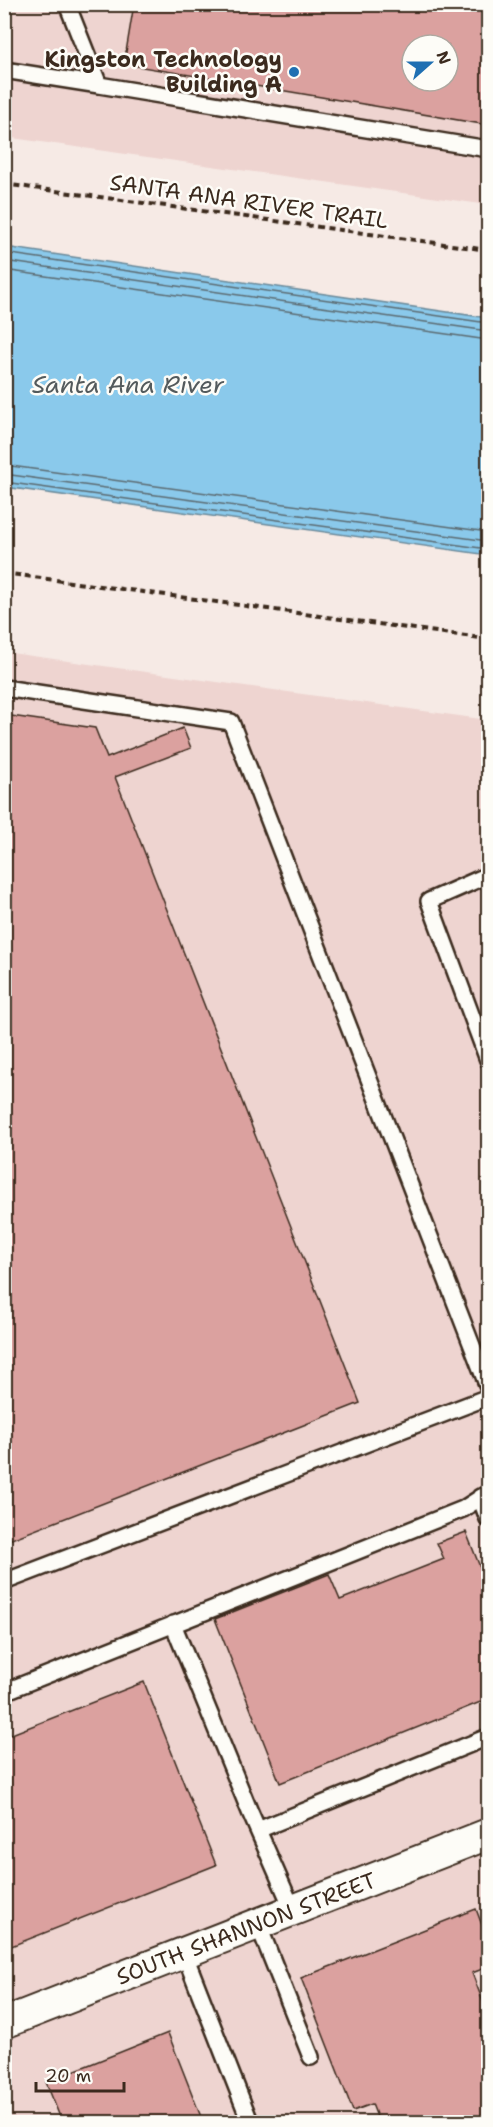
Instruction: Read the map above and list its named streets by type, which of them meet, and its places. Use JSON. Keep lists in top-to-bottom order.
{
  "streets": {
    "street": ["SOUTH SHANNON STREET"],
    "path": ["SANTA ANA RIVER TRAIL"]
  },
  "water": ["Santa Ana River"],
  "places": ["Kingston Technology Building A"],
  "scale_bar": "20 m",
  "north": "right"
}
